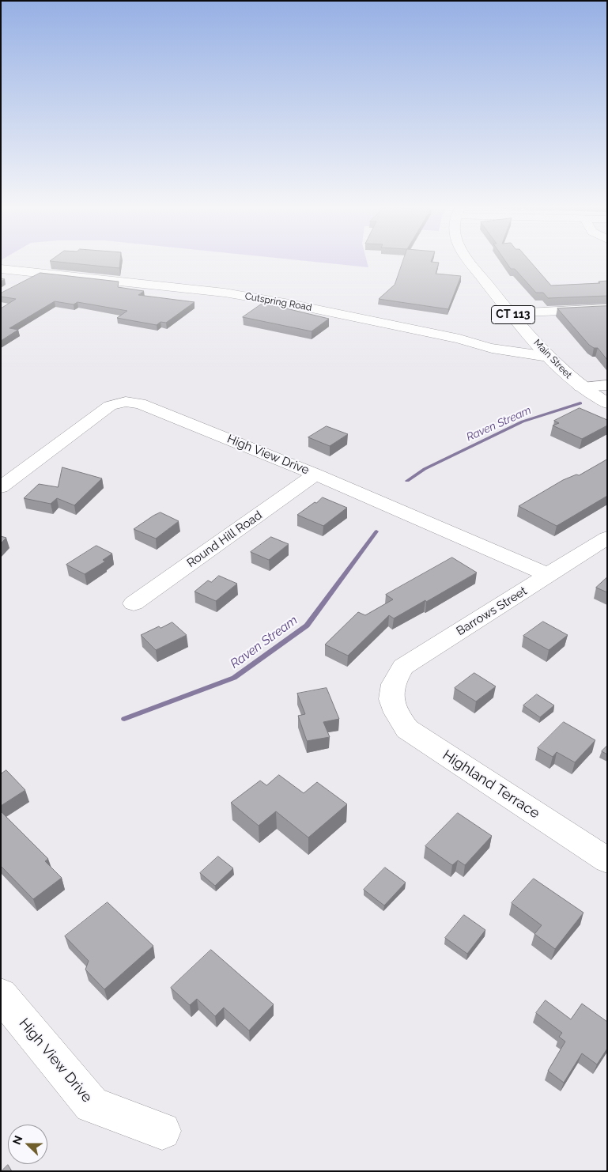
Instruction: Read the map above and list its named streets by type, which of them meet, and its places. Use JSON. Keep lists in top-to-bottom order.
{
  "streets": {
    "street": [
      "Cutspring Road",
      "CT 113",
      "Main Street",
      "High View Drive",
      "Round Hill Road",
      "Barrows Street",
      "Highland Terrace"
    ]
  },
  "crossings": [
    ["Cutspring Road", "Main Street"],
    ["High View Drive", "Round Hill Road"],
    ["High View Drive", "Barrows Street"],
    ["Barrows Street", "Highland Terrace"]
  ],
  "water": ["Raven Stream"],
  "north": "left"
}
